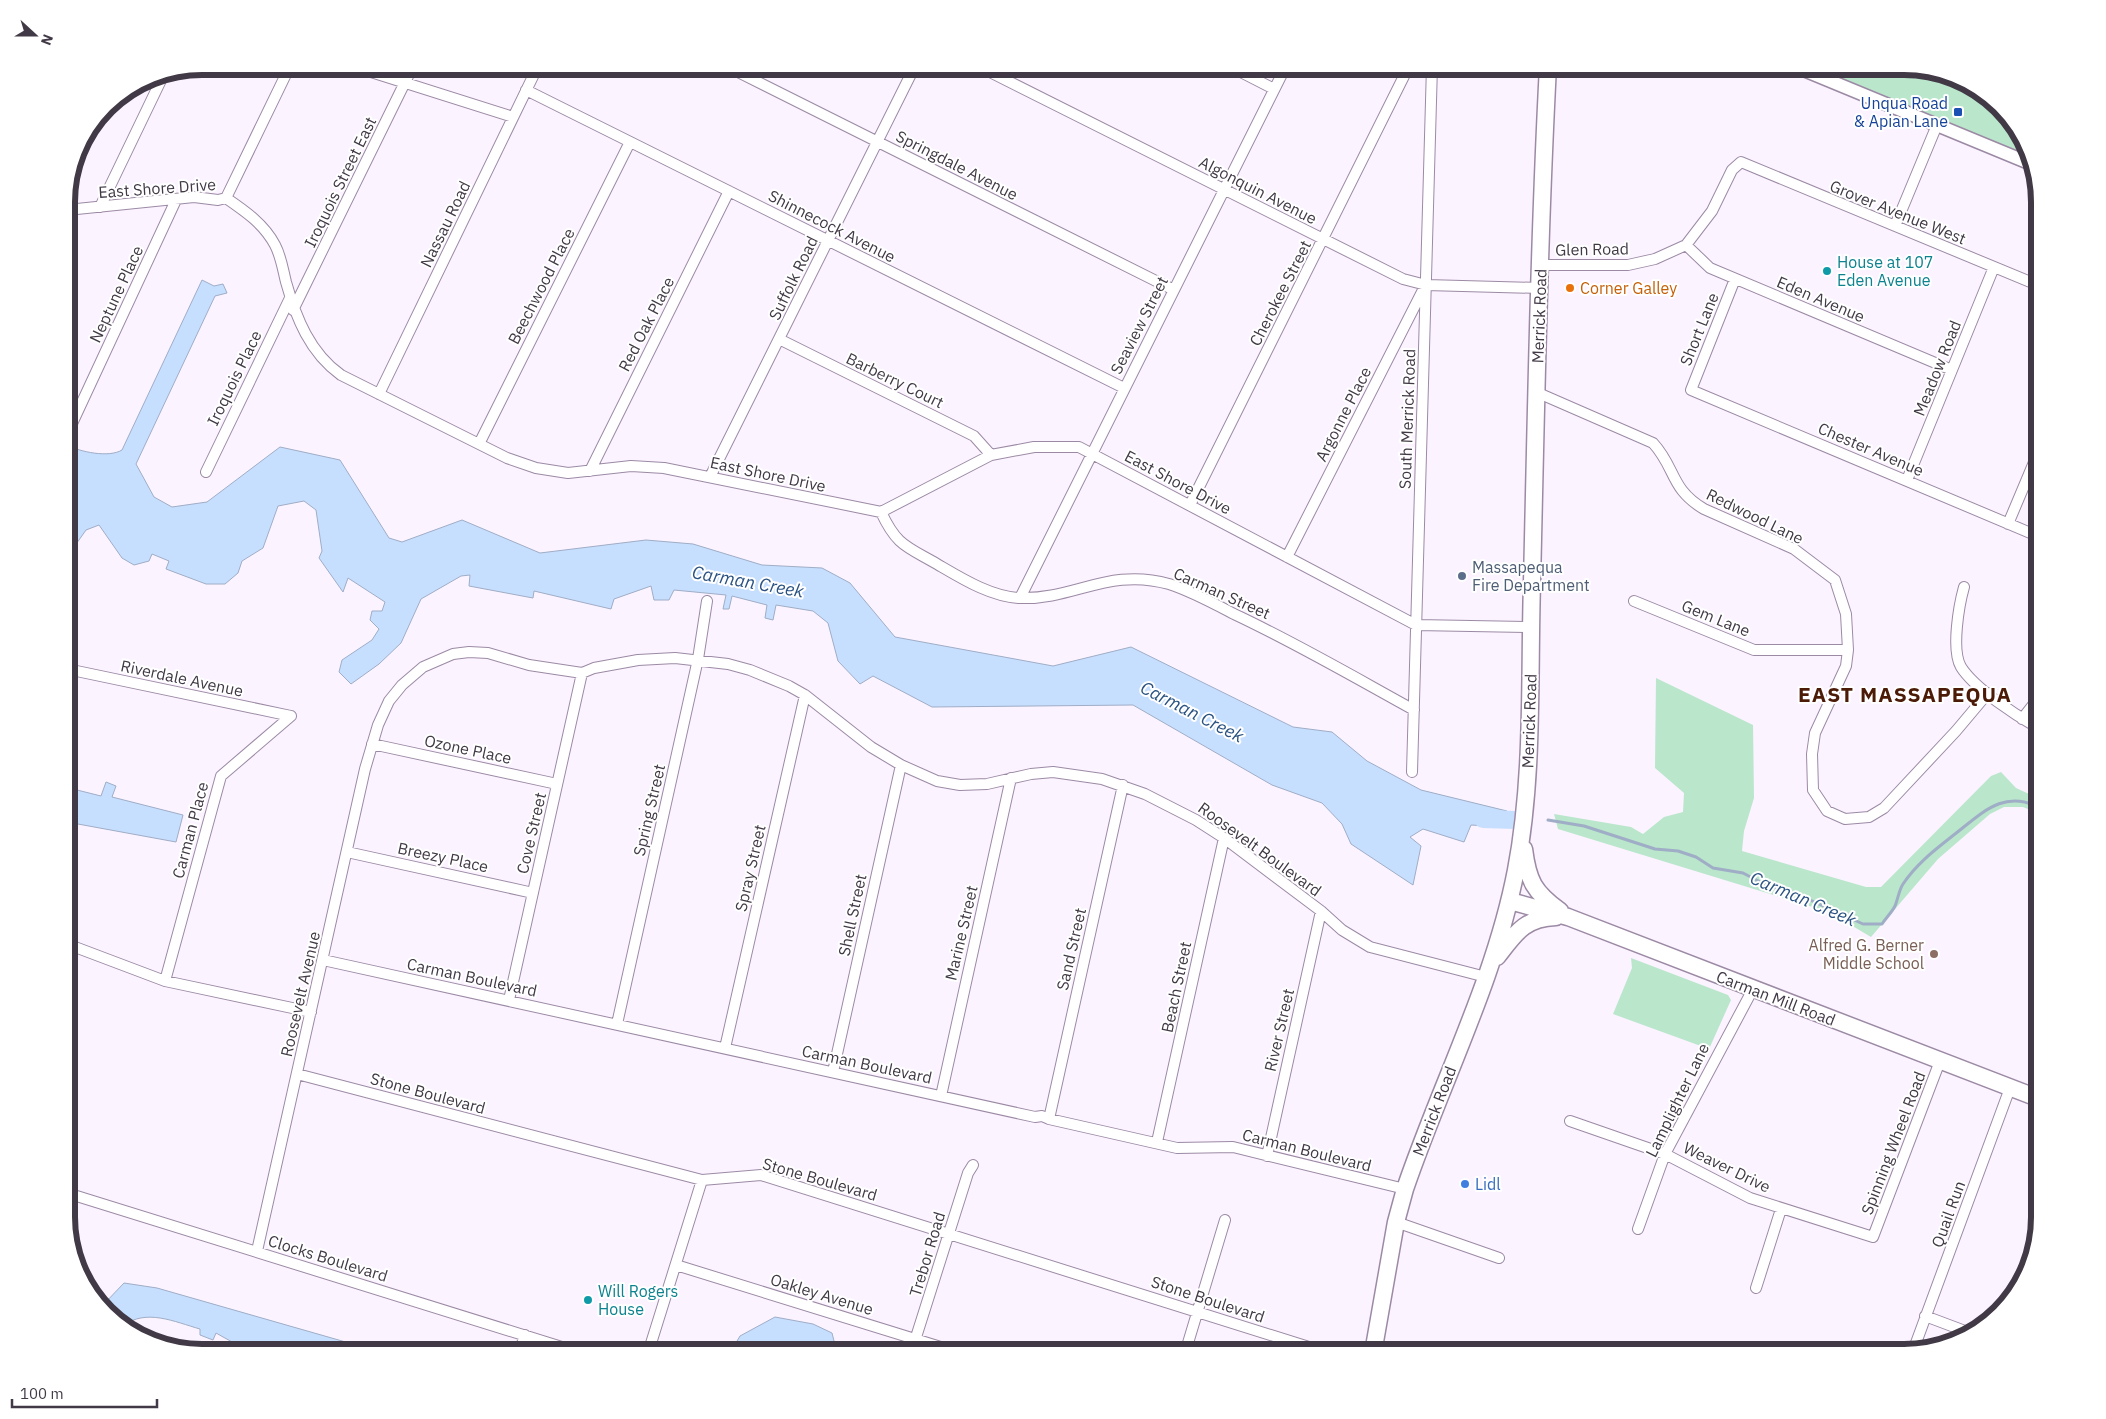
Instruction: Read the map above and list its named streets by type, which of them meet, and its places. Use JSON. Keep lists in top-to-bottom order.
{
  "streets": {
    "main road": ["Merrick Road", "Carman Mill Road"],
    "street": [
      "Springdale Avenue",
      "Iroquois Street East",
      "East Shore Drive",
      "Algonquin Avenue",
      "Grover Avenue West",
      "Nassau Road",
      "Shinnecock Avenue",
      "Glen Road",
      "Suffolk Road",
      "Beechwood Place",
      "Cherokee Street",
      "Neptune Place",
      "Eden Avenue",
      "Red Oak Place",
      "Seaview Street",
      "Short Lane",
      "Meadow Road",
      "Iroquois Place",
      "Barberry Court",
      "Argonne Place",
      "South Merrick Road",
      "Chester Avenue",
      "Redwood Lane",
      "Carman Street",
      "Gem Lane",
      "Riverdale Avenue",
      "Ozone Place",
      "Spring Street",
      "Carman Place",
      "Cove Street",
      "Roosevelt Boulevard",
      "Breezy Place",
      "Spray Street",
      "Shell Street",
      "Marine Street",
      "Sand Street",
      "Carman Boulevard",
      "Beach Street",
      "Roosevelt Avenue",
      "River Street",
      "Stone Boulevard",
      "Lamplighter Lane",
      "Spinning Wheel Road",
      "Weaver Drive",
      "Quail Run",
      "Trebor Road",
      "Clocks Boulevard",
      "Oakley Avenue"
    ]
  },
  "crossings": [
    ["Springdale Avenue", "Suffolk Road"],
    ["Springdale Avenue", "Seaview Street"],
    ["Iroquois Street East", "East Shore Drive"],
    ["East Shore Drive", "Nassau Road"],
    ["East Shore Drive", "Suffolk Road"],
    ["East Shore Drive", "Beechwood Place"],
    ["East Shore Drive", "Cherokee Street"],
    ["East Shore Drive", "Neptune Place"],
    ["East Shore Drive", "Merrick Road"],
    ["East Shore Drive", "Red Oak Place"],
    ["East Shore Drive", "Seaview Street"],
    ["East Shore Drive", "Iroquois Place"],
    ["East Shore Drive", "Barberry Court"],
    ["East Shore Drive", "Argonne Place"],
    ["East Shore Drive", "South Merrick Road"],
    ["East Shore Drive", "Carman Street"],
    ["Algonquin Avenue", "Cherokee Street"],
    ["Algonquin Avenue", "Merrick Road"],
    ["Algonquin Avenue", "Seaview Street"],
    ["Algonquin Avenue", "Argonne Place"],
    ["Algonquin Avenue", "South Merrick Road"],
    ["Grover Avenue West", "Glen Road"],
    ["Grover Avenue West", "Meadow Road"],
    ["Nassau Road", "Shinnecock Avenue"],
    ["Shinnecock Avenue", "Suffolk Road"],
    ["Shinnecock Avenue", "Beechwood Place"],
    ["Shinnecock Avenue", "Red Oak Place"],
    ["Shinnecock Avenue", "Seaview Street"],
    ["Glen Road", "Eden Avenue"],
    ["Glen Road", "Merrick Road"],
    ["Suffolk Road", "Barberry Court"],
    ["Eden Avenue", "Short Lane"],
    ["Eden Avenue", "Meadow Road"],
    ["Merrick Road", "Redwood Lane"],
    ["Merrick Road", "Roosevelt Boulevard"],
    ["Merrick Road", "Carman Boulevard"],
    ["Merrick Road", "Carman Mill Road"],
    ["Seaview Street", "Carman Street"],
    ["Short Lane", "Chester Avenue"],
    ["Meadow Road", "Chester Avenue"],
    ["Argonne Place", "South Merrick Road"],
    ["South Merrick Road", "Carman Street"],
    ["Redwood Lane", "Gem Lane"],
    ["Riverdale Avenue", "Carman Place"],
    ["Ozone Place", "Cove Street"],
    ["Ozone Place", "Roosevelt Boulevard"],
    ["Ozone Place", "Roosevelt Avenue"],
    ["Spring Street", "Roosevelt Boulevard"],
    ["Spring Street", "Carman Boulevard"],
    ["Cove Street", "Roosevelt Boulevard"],
    ["Cove Street", "Breezy Place"],
    ["Cove Street", "Carman Boulevard"],
    ["Roosevelt Boulevard", "Spray Street"],
    ["Roosevelt Boulevard", "Shell Street"],
    ["Roosevelt Boulevard", "Marine Street"],
    ["Roosevelt Boulevard", "Sand Street"],
    ["Roosevelt Boulevard", "Beach Street"],
    ["Roosevelt Boulevard", "Roosevelt Avenue"],
    ["Roosevelt Boulevard", "River Street"],
    ["Breezy Place", "Roosevelt Avenue"],
    ["Spray Street", "Carman Boulevard"],
    ["Shell Street", "Carman Boulevard"],
    ["Marine Street", "Carman Boulevard"],
    ["Sand Street", "Carman Boulevard"],
    ["Carman Boulevard", "Beach Street"],
    ["Carman Boulevard", "Roosevelt Avenue"],
    ["Carman Boulevard", "River Street"],
    ["Roosevelt Avenue", "Stone Boulevard"],
    ["Roosevelt Avenue", "Clocks Boulevard"],
    ["Carman Mill Road", "Lamplighter Lane"],
    ["Carman Mill Road", "Spinning Wheel Road"],
    ["Carman Mill Road", "Quail Run"],
    ["Stone Boulevard", "Trebor Road"],
    ["Lamplighter Lane", "Weaver Drive"],
    ["Spinning Wheel Road", "Weaver Drive"],
    ["Trebor Road", "Oakley Avenue"]
  ],
  "districts": ["EAST MASSAPEQUA"],
  "water": ["Carman Creek"],
  "places": {
    "transit": ["Unqua Road & Apian Lane"],
    "other": [
      "House at 107 Eden Avenue",
      "Corner Galley",
      "Massapequa Fire Department",
      "Alfred G. Berner Middle School",
      "Lidl",
      "Will Rogers House"
    ]
  },
  "scale_bar": "100 m",
  "north": "right"
}
